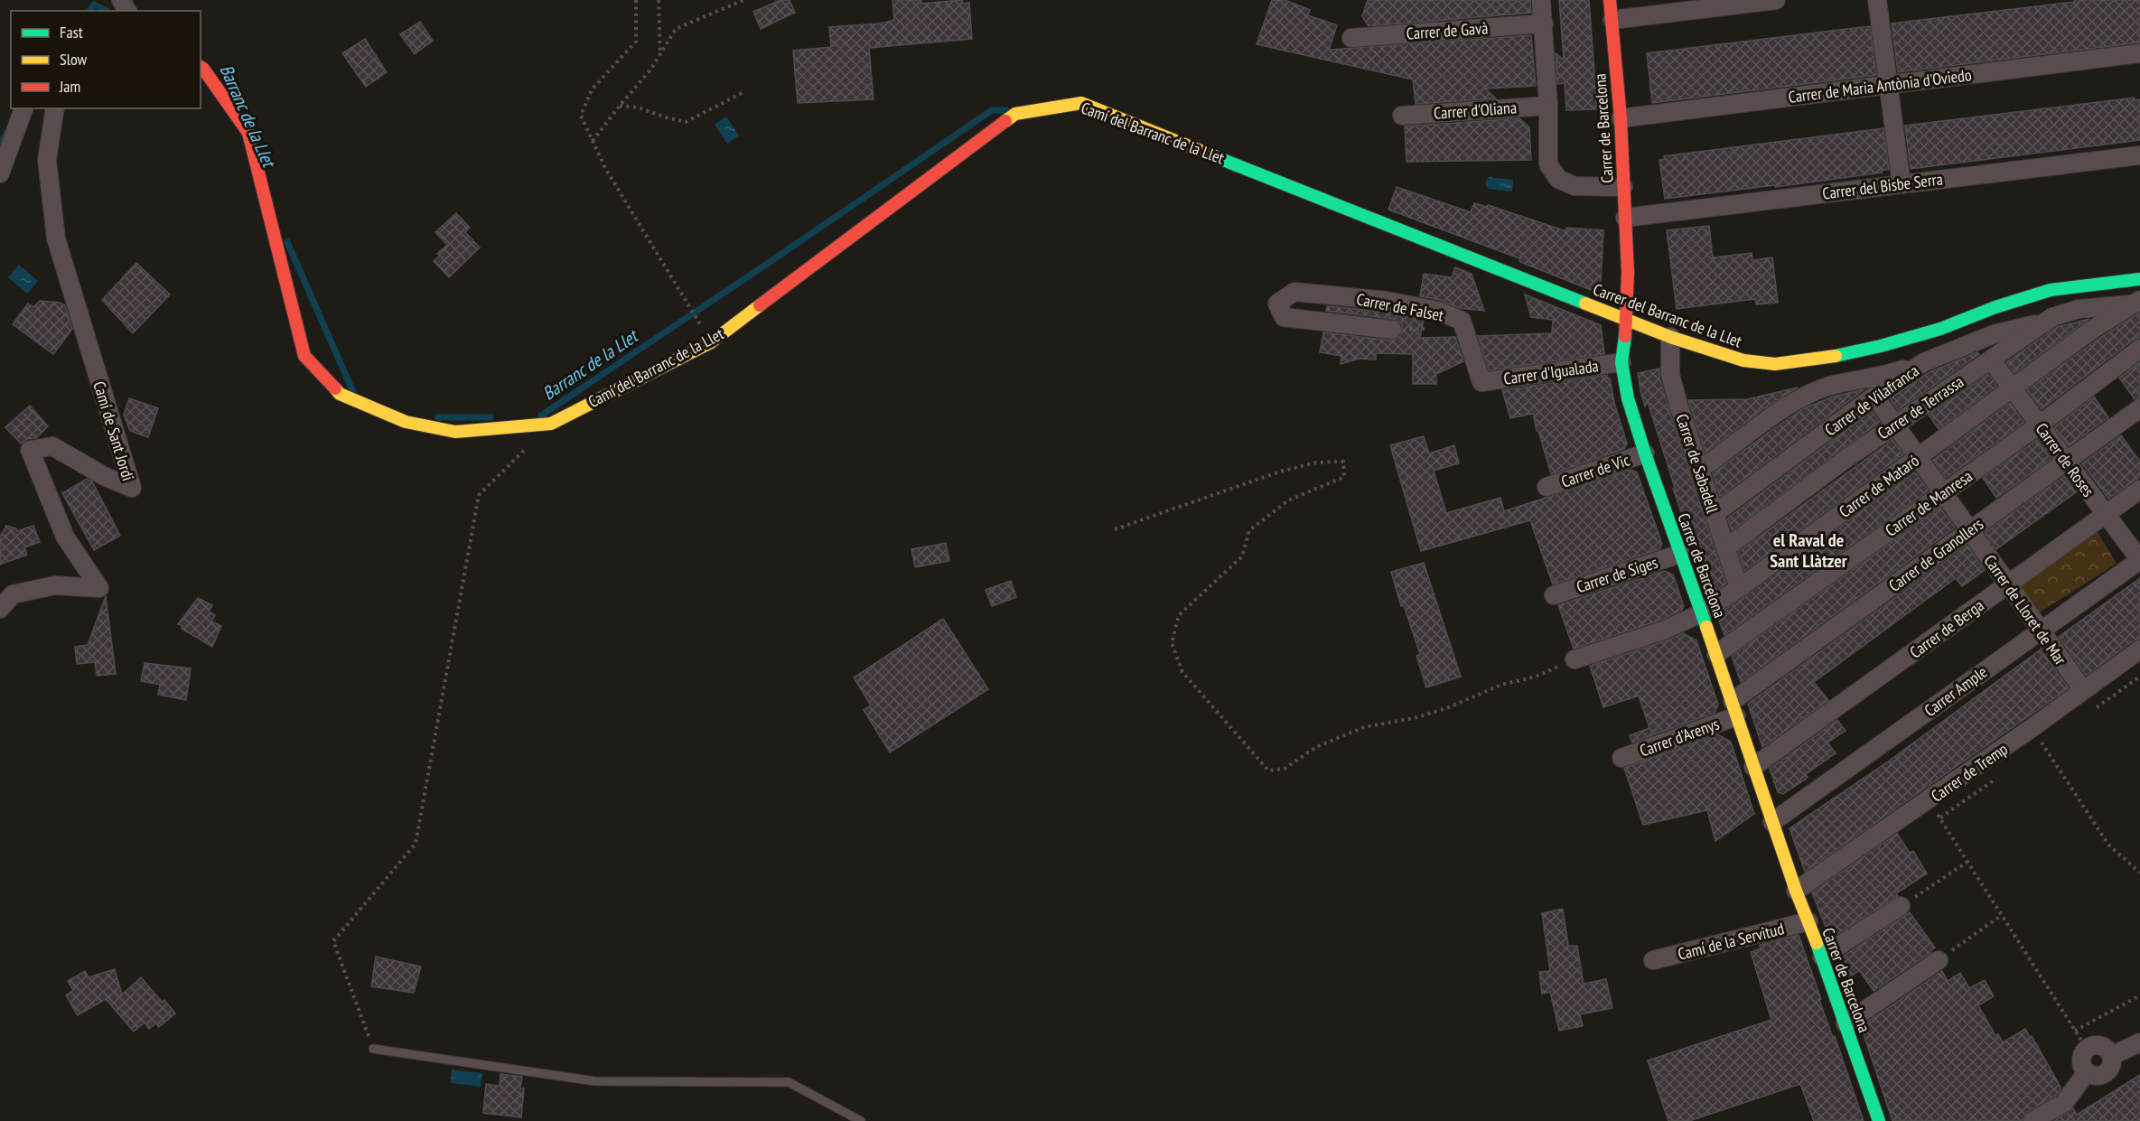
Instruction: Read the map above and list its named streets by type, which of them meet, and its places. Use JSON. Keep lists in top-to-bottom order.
{
  "streets": {
    "street": [
      "Carrer de Gavà",
      "Carrer de Maria Antònia d'Oviedo",
      "Carrer d'Oliana",
      "Carrer de Barcelona",
      "Camí del Barranc de la Llet",
      "Carrer del Bisbe Serra",
      "Carrer de Falset",
      "Carrer del Barranc de la Llet",
      "Carrer d'Igualada",
      "Carrer de Vilafranca",
      "Carrer de Terrassa",
      "Camí de Sant Jordi",
      "Carrer de Roses",
      "Carrer de Sabadell",
      "Carrer de Vic",
      "Carrer de Mataró",
      "Carrer de Manresa",
      "Carrer de Granollers",
      "Carrer de Siges",
      "Carrer de Lloret de Mar",
      "Carrer de Berga",
      "Carrer Ample",
      "Carrer d'Arenys",
      "Carrer de Tremp",
      "Camí de la Servitud"
    ]
  },
  "crossings": [
    ["Carrer de Maria Antònia d'Oviedo", "Carrer de Barcelona"],
    ["Carrer de Barcelona", "Carrer del Bisbe Serra"],
    ["Carrer de Barcelona", "Carrer del Barranc de la Llet"],
    ["Carrer de Barcelona", "Carrer d'Igualada"],
    ["Carrer de Barcelona", "Carrer de Vic"],
    ["Carrer de Barcelona", "Carrer de Mataró"],
    ["Carrer de Barcelona", "Carrer de Manresa"],
    ["Carrer de Barcelona", "Carrer de Granollers"],
    ["Carrer de Barcelona", "Carrer de Siges"],
    ["Carrer de Barcelona", "Carrer de Berga"],
    ["Carrer de Barcelona", "Carrer Ample"],
    ["Carrer de Barcelona", "Carrer d'Arenys"],
    ["Carrer de Barcelona", "Carrer de Tremp"],
    ["Carrer de Barcelona", "Camí de la Servitud"],
    ["Camí del Barranc de la Llet", "Carrer del Barranc de la Llet"],
    ["Carrer de Falset", "Carrer d'Igualada"],
    ["Carrer del Barranc de la Llet", "Carrer de Sabadell"],
    ["Carrer de Vilafranca", "Carrer de Terrassa"],
    ["Carrer de Vilafranca", "Carrer de Sabadell"],
    ["Carrer de Vilafranca", "Carrer de Lloret de Mar"],
    ["Carrer de Terrassa", "Carrer de Roses"],
    ["Carrer de Terrassa", "Carrer de Sabadell"],
    ["Carrer de Terrassa", "Carrer de Mataró"],
    ["Carrer de Terrassa", "Carrer de Lloret de Mar"],
    ["Carrer de Roses", "Carrer de Mataró"],
    ["Carrer de Roses", "Carrer de Manresa"],
    ["Carrer de Roses", "Carrer de Granollers"],
    ["Carrer de Roses", "Carrer de Berga"],
    ["Carrer de Roses", "Carrer Ample"],
    ["Carrer de Sabadell", "Carrer de Mataró"],
    ["Carrer de Mataró", "Carrer de Lloret de Mar"],
    ["Carrer de Manresa", "Carrer de Lloret de Mar"],
    ["Carrer de Granollers", "Carrer de Lloret de Mar"],
    ["Carrer de Granollers", "Carrer d'Arenys"],
    ["Carrer de Lloret de Mar", "Carrer de Berga"],
    ["Carrer de Lloret de Mar", "Carrer Ample"],
    ["Carrer de Lloret de Mar", "Carrer de Tremp"]
  ],
  "districts": ["el Raval de Sant Llàtzer"],
  "water": ["Barranc de la Llet"],
  "legend": ["Fast", "Slow", "Jam"]
}
